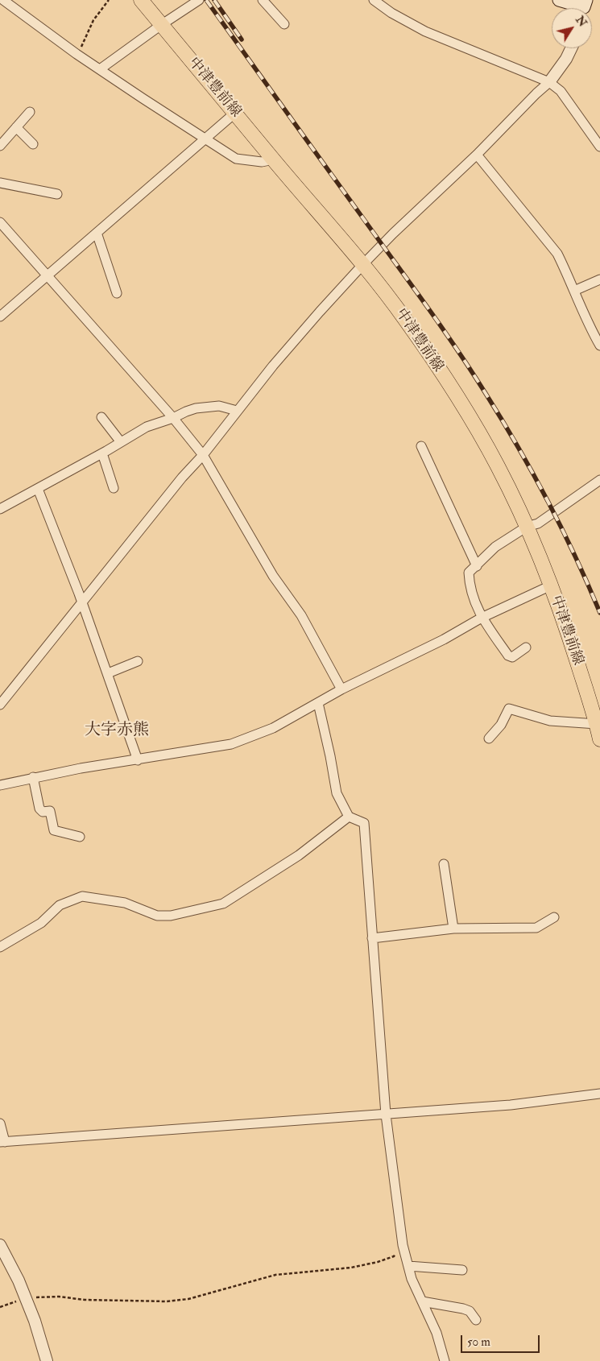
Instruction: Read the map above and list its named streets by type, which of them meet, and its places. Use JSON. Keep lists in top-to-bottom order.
{
  "streets": {
    "main road": ["中津豊前線"]
  },
  "districts": ["大字赤熊"],
  "scale_bar": "50 m",
  "north": "top right"
}
